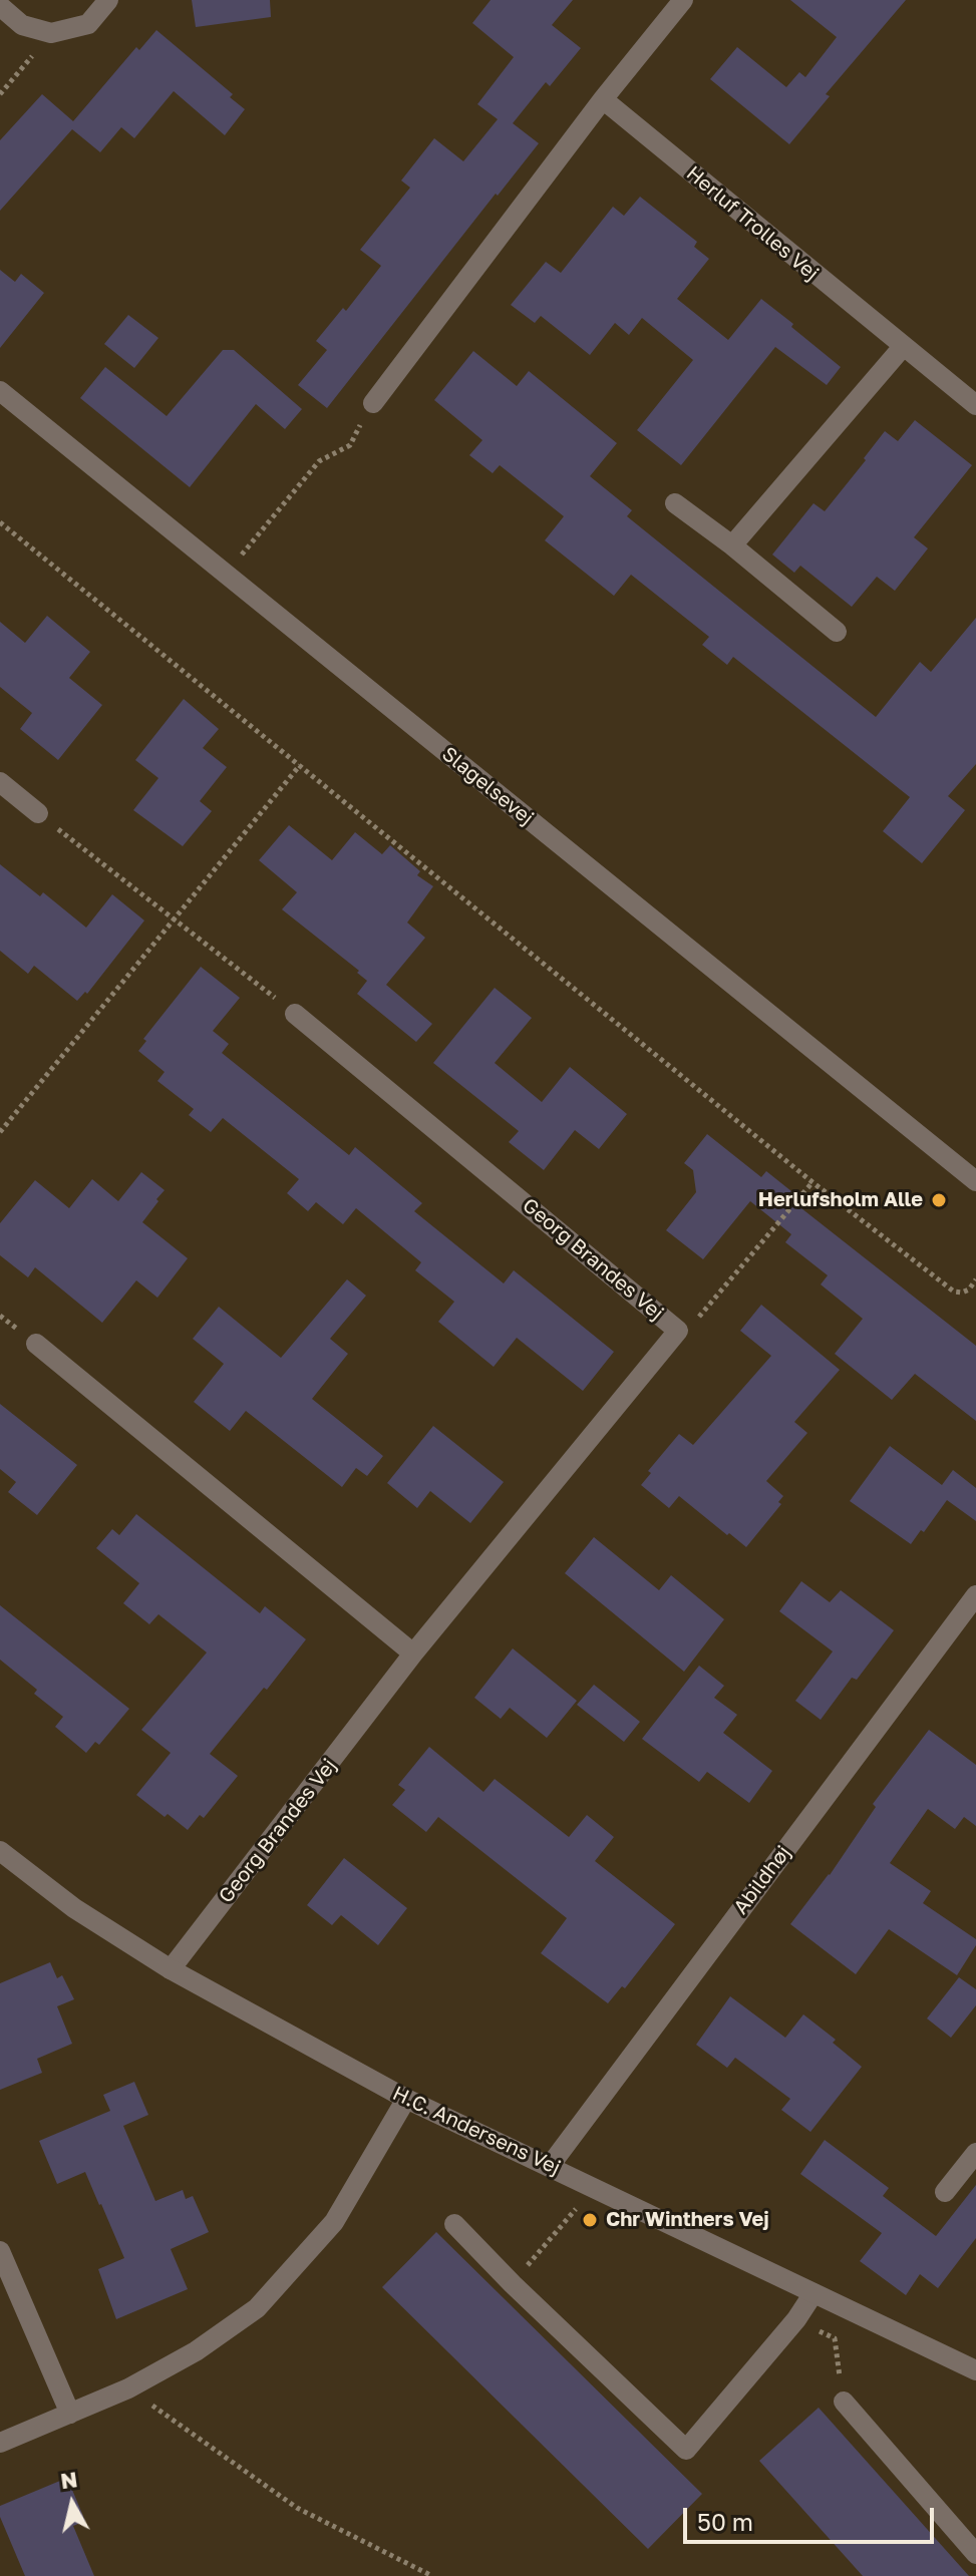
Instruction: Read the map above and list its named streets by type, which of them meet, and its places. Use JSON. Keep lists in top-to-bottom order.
{
  "streets": {
    "street": [
      "Herluf Trolles Vej",
      "Slagelsevej",
      "Georg Brandes Vej",
      "Abildhøj",
      "H.C. Andersens Vej"
    ]
  },
  "crossings": [
    ["Georg Brandes Vej", "H.C. Andersens Vej"],
    ["Abildhøj", "H.C. Andersens Vej"]
  ],
  "places": ["Herlufsholm Alle", "Chr Winthers Vej"],
  "scale_bar": "50 m",
  "north": "top"
}
